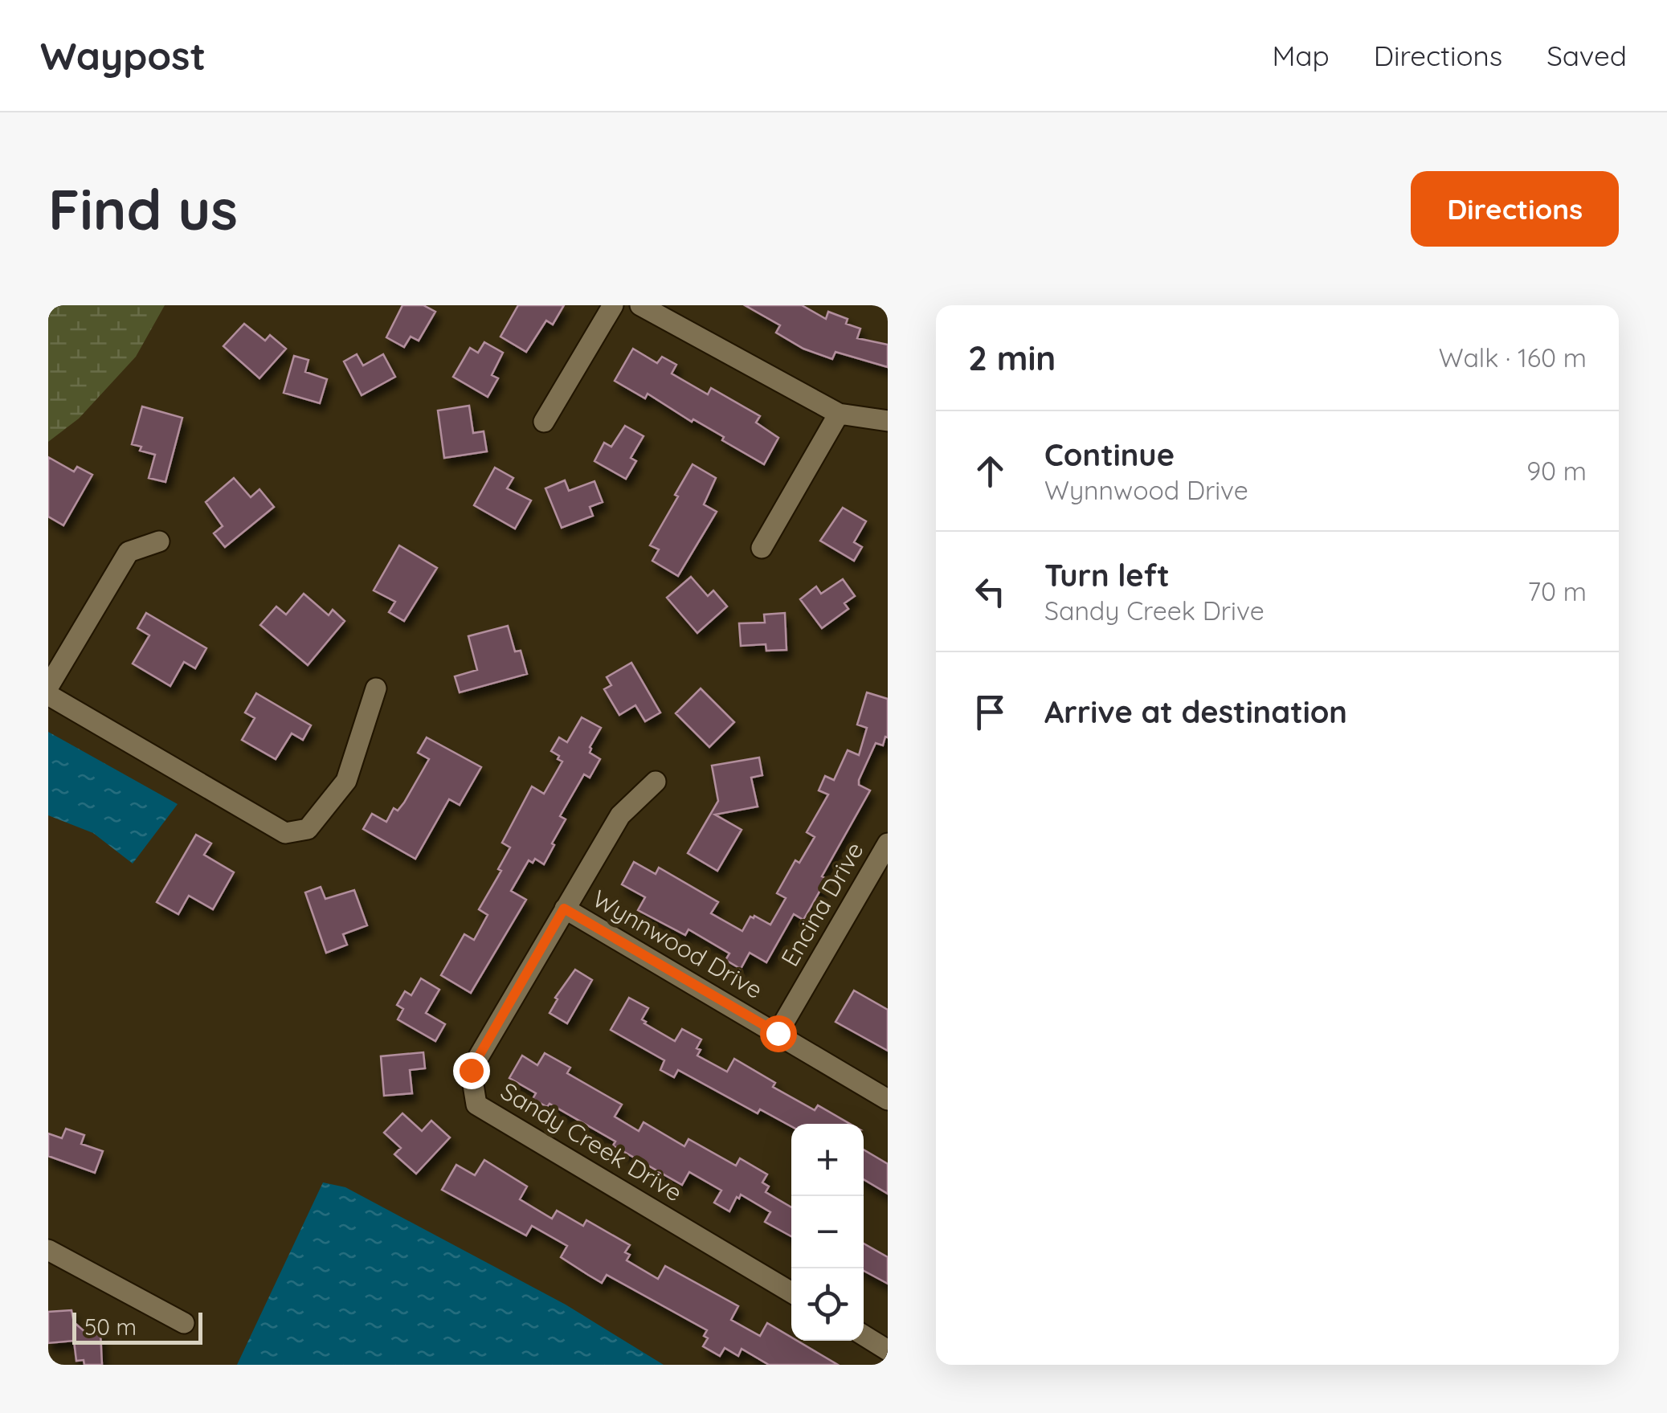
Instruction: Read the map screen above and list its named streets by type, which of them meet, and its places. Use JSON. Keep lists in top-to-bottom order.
{
  "streets": {
    "street": ["Encina Drive", "Wynnwood Drive", "Sandy Creek Drive"]
  },
  "crossings": [
    ["Encina Drive", "Wynnwood Drive"],
    ["Wynnwood Drive", "Sandy Creek Drive"]
  ],
  "scale_bar": "50 m",
  "page": {
    "header": "Waypost",
    "nav": ["Map", "Directions", "Saved"],
    "buttons": "Directions",
    "title": "Find us",
    "heading": ["2 min", "Walk · 160 m"],
    "list": [
      ["Continue", "Wynnwood Drive", "90 m"],
      ["Turn left", "Sandy Creek Drive", "70 m"],
      "Arrive at destination"
    ],
    "map_buttons": ["+", "−"],
    "scale": "50 m"
  }
}
